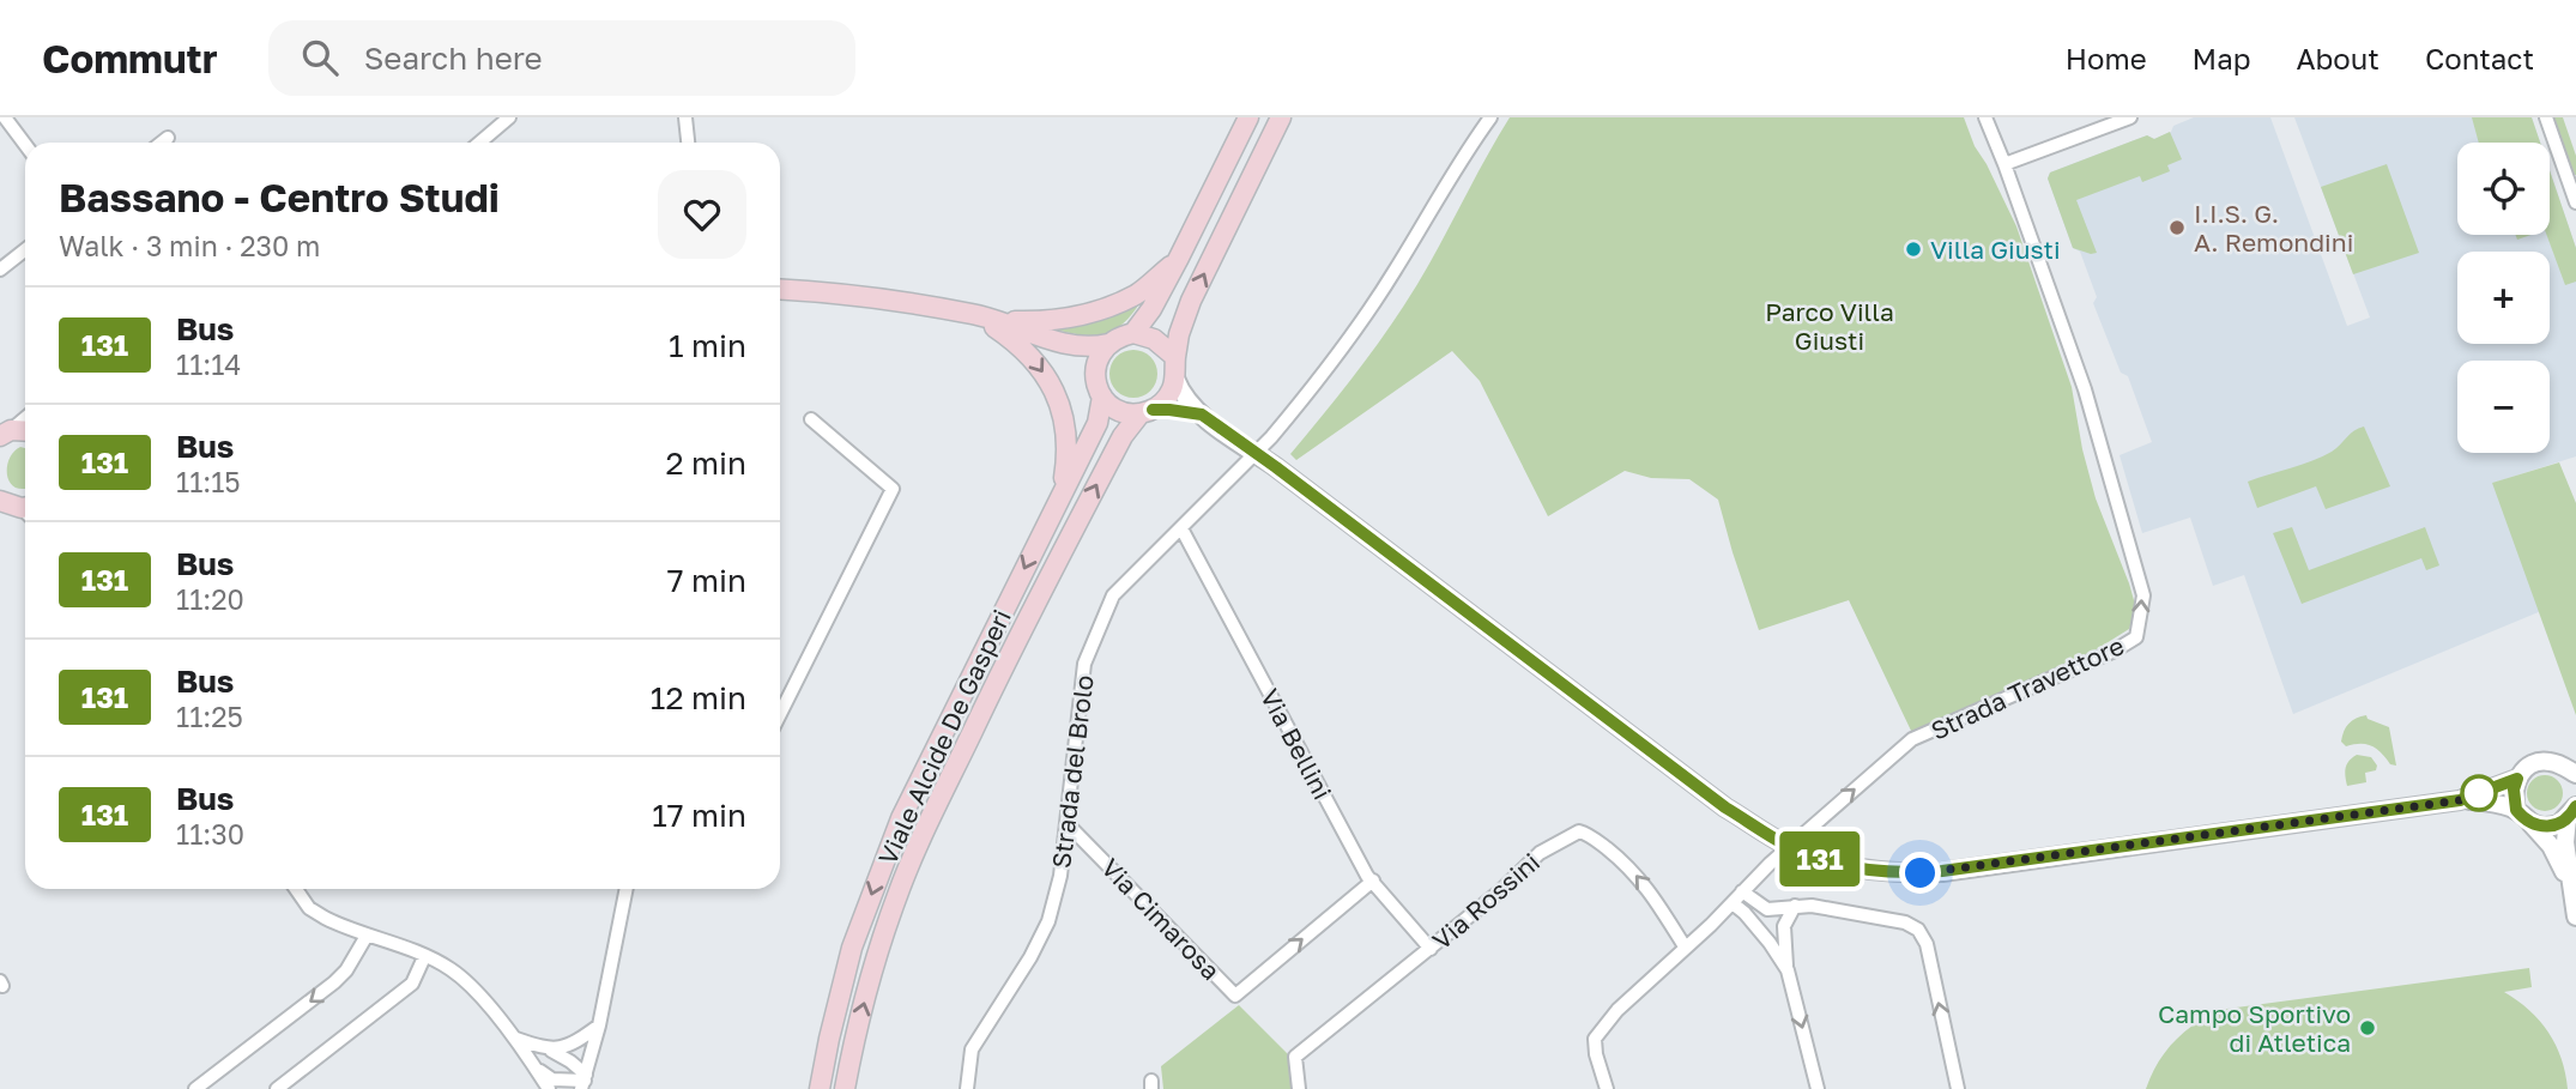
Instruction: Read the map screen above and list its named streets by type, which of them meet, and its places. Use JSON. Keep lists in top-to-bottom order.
{
  "streets": {
    "main road": ["Viale Alcide De Gasperi"],
    "street": [
      "Strada Travettore",
      "Via Bellini",
      "Strada del Brolo",
      "Via Rossini",
      "Via Cimarosa"
    ]
  },
  "crossings": [
    ["Strada Travettore", "Via Rossini"],
    ["Via Bellini", "Strada del Brolo"],
    ["Via Bellini", "Via Rossini"],
    ["Via Bellini", "Via Cimarosa"],
    ["Strada del Brolo", "Via Cimarosa"]
  ],
  "parks": ["Parco Villa Giusti"],
  "places": ["I.I.S. G. A. Remondini", "Villa Giusti", "Campo Sportivo di Atletica"],
  "lines": ["bus line 131"],
  "page": {
    "header": "Commutr",
    "search": "Search here",
    "nav": [
      "Home",
      "Map",
      "About",
      "Contact"
    ],
    "on_map": "131",
    "map_buttons": ["+", "−"],
    "heading": ["Bassano - Centro Studi", "Walk · 3 min · 230 m"],
    "list": [
      {
        "mark": "131",
        "name": "Bus",
        "note": "11:14",
        "value": "1 min"
      },
      {
        "mark": "131",
        "name": "Bus",
        "note": "11:15",
        "value": "2 min"
      },
      {
        "mark": "131",
        "name": "Bus",
        "note": "11:20",
        "value": "7 min"
      },
      {
        "mark": "131",
        "name": "Bus",
        "note": "11:25",
        "value": "12 min"
      },
      {
        "mark": "131",
        "name": "Bus",
        "note": "11:30",
        "value": "17 min"
      }
    ]
  }
}
